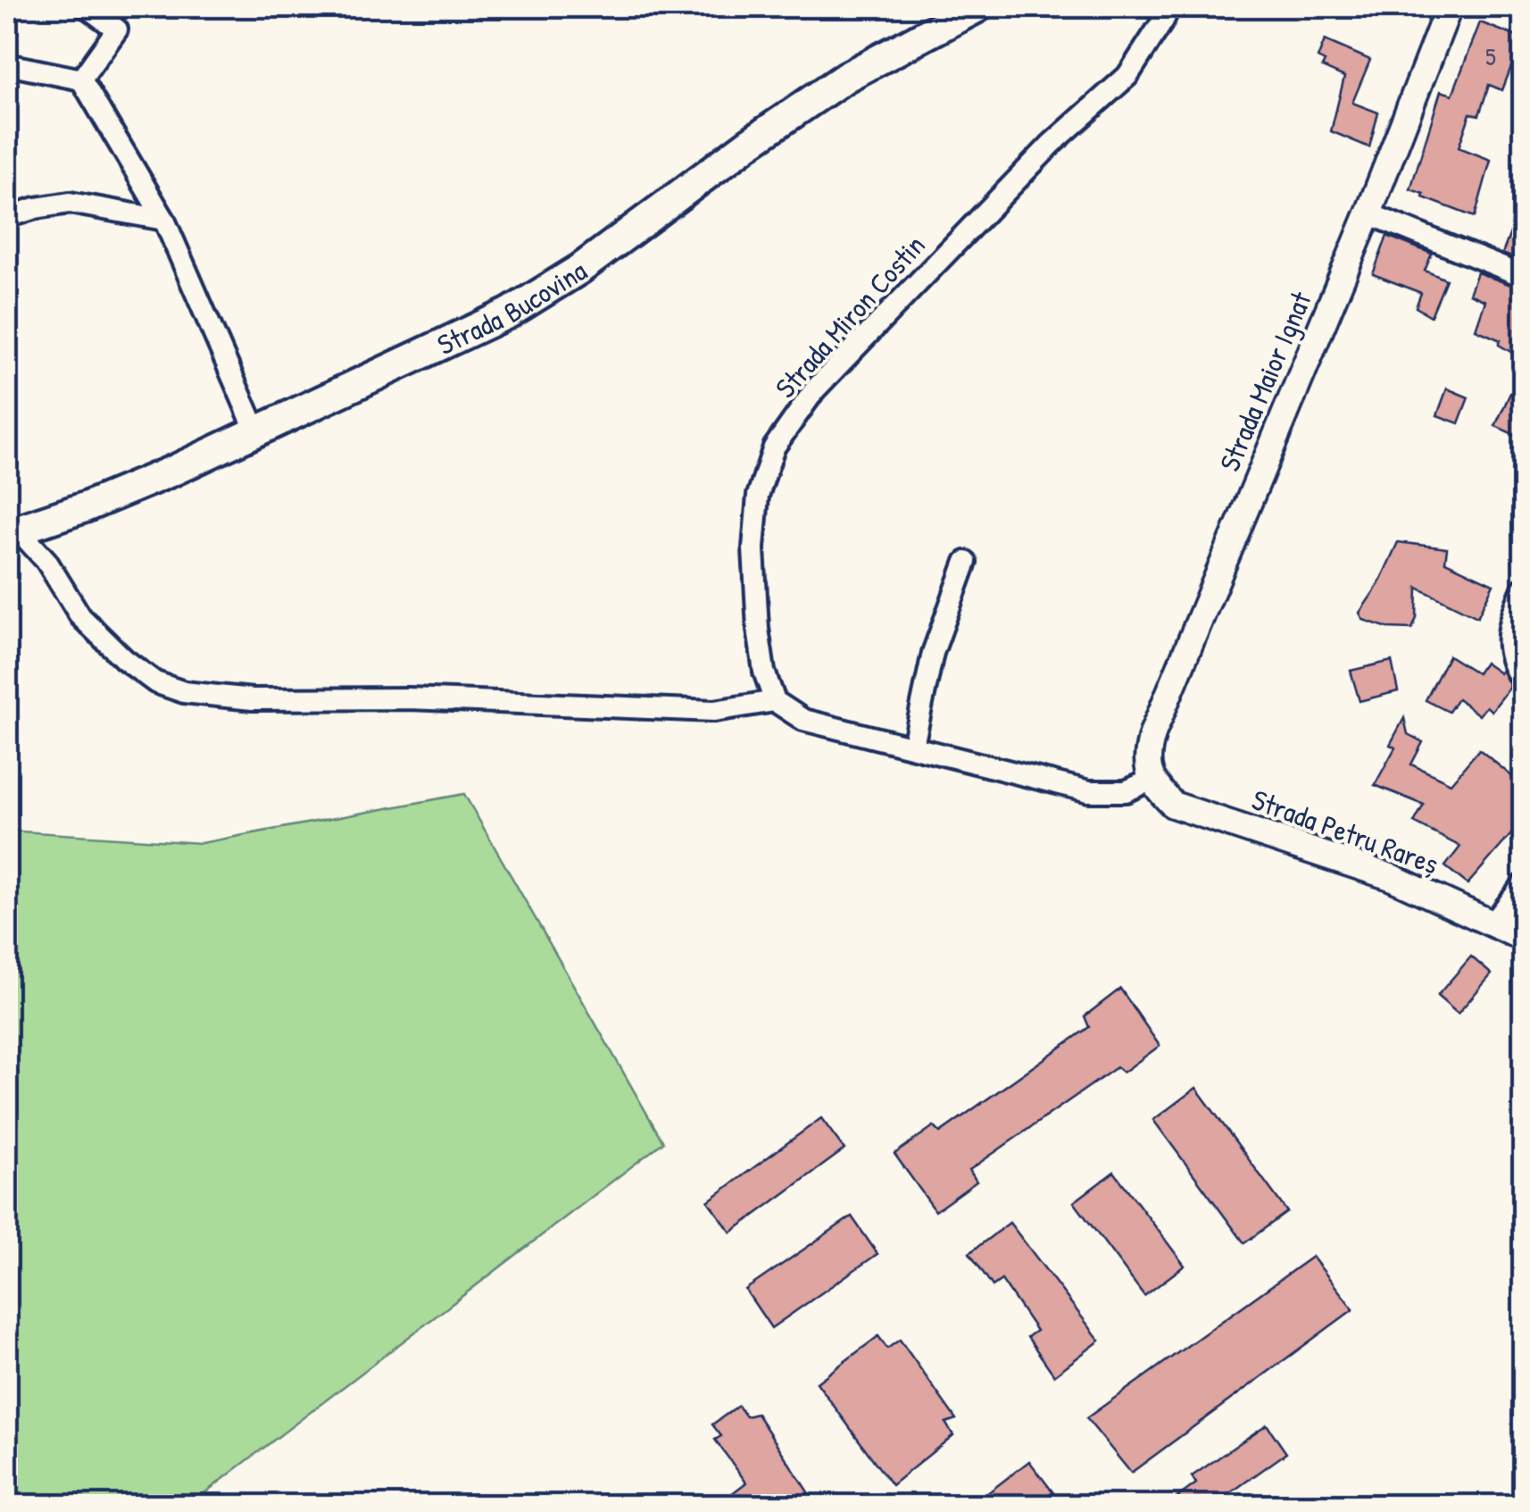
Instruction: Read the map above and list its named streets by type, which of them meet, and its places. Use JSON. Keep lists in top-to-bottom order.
{
  "streets": {
    "main road": ["Strada Bucovina"],
    "street": ["Strada Miron Costin", "Strada Maior Ignat", "Strada Petru Rareș"]
  },
  "crossings": [
    ["Strada Maior Ignat", "Strada Petru Rareș"]
  ],
  "house_numbers": ["5"]
}
